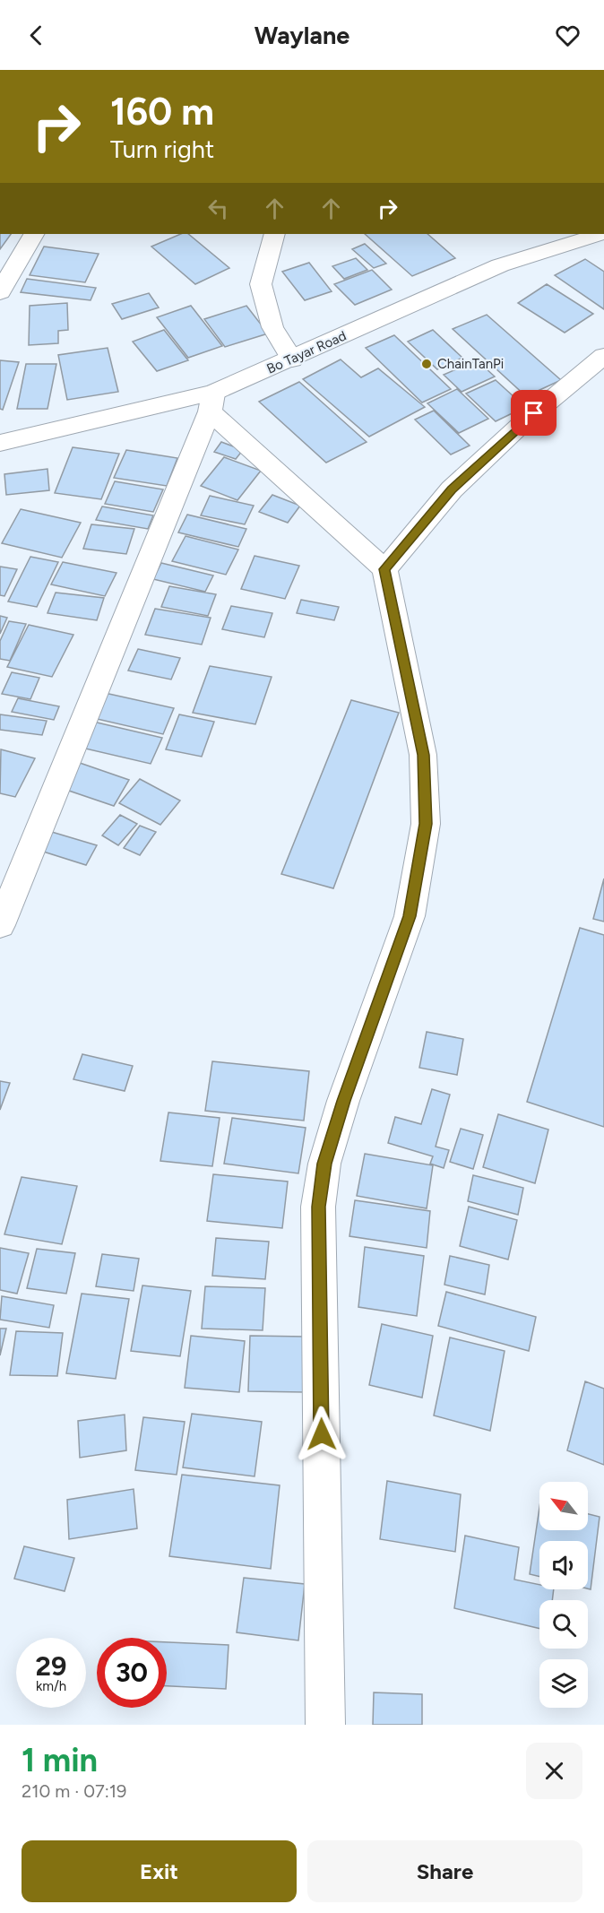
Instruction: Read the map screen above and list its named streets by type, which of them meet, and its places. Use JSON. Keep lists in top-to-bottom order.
{
  "streets": {
    "street": ["Bo Tayar Road"]
  },
  "places": ["ChainTanPi"],
  "north": "top left",
  "page": {
    "header": "Waylane",
    "turn": ["160 m", "Turn right"],
    "speed": "29 km/h",
    "limit": "30",
    "heading": ["1 min", "210 m · 07:19"],
    "buttons": ["Exit", "Share"]
  }
}
